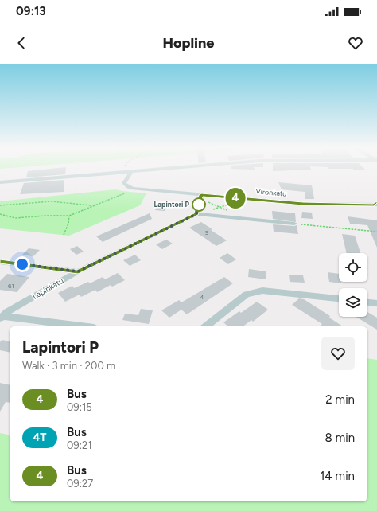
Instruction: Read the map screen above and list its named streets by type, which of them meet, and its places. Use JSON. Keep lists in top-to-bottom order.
{
  "streets": {
    "street": ["Vironkatu", "Lapinkatu"]
  },
  "places": ["Lapintori P"],
  "lines": ["bus line 4"],
  "house_numbers": ["9", "61", "4"],
  "page": {
    "status": "09:13",
    "header": "Hopline",
    "on_map": "4",
    "heading": ["Lapintori P", "Walk · 3 min · 200 m"],
    "list": [
      {
        "mark": "4",
        "name": "Bus",
        "note": "09:15",
        "value": "2 min"
      },
      {
        "mark": "4T",
        "name": "Bus",
        "note": "09:21",
        "value": "8 min"
      },
      {
        "mark": "4",
        "name": "Bus",
        "note": "09:27",
        "value": "14 min"
      }
    ]
  }
}
